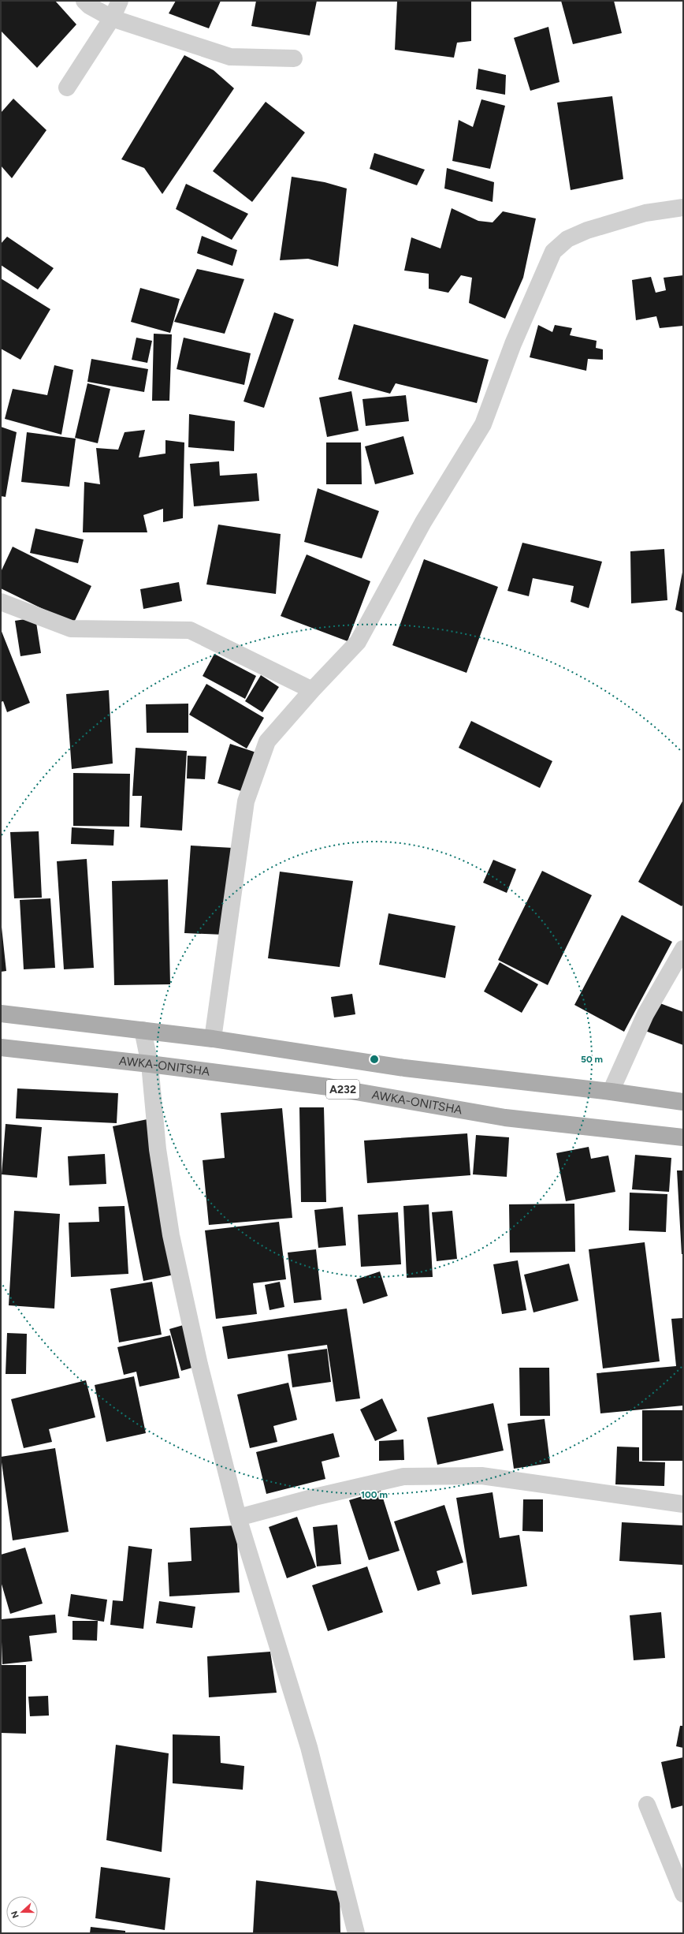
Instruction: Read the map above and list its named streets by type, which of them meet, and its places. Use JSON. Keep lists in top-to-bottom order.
{
  "streets": {
    "main road": ["AWKA-ONITSHA", "A232"]
  },
  "north": "left",
  "rings": ["50 m", "100 m"]
}
